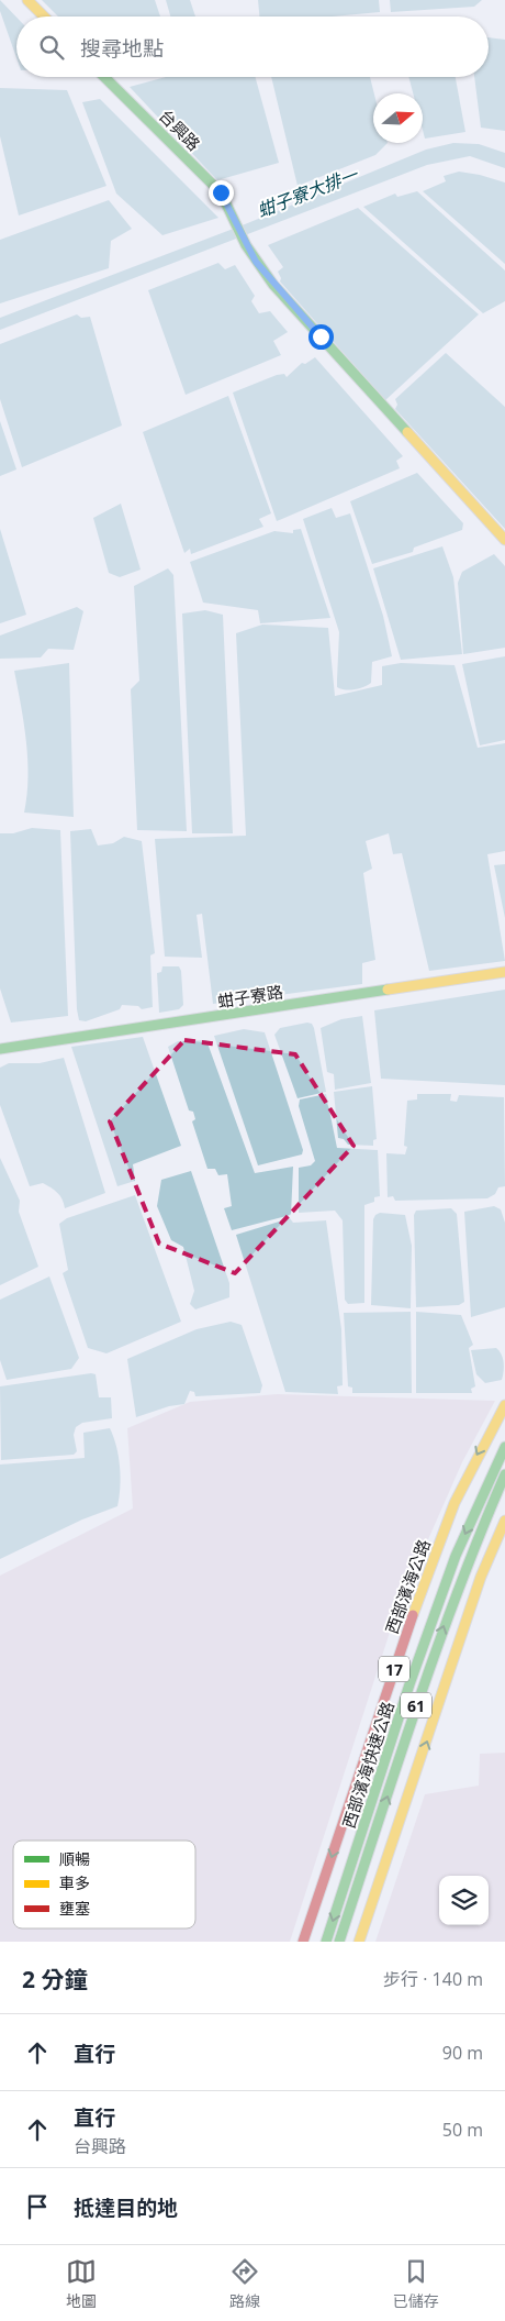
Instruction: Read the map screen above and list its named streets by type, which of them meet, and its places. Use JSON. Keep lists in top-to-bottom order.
{
  "streets": {
    "main road": [
      "台興路",
      "蚶子寮路",
      "西部濱海公路",
      "17",
      "61",
      "西部濱海快速公路"
    ]
  },
  "water": ["蚶子寮大排一"],
  "legend": ["順暢", "車多", "壅塞"],
  "north": "right",
  "page": {
    "search": "搜尋地點",
    "heading": ["2 分鐘", "步行 · 140 m"],
    "list": [
      ["直行", "90 m"],
      ["直行", "台興路", "50 m"],
      "抵達目的地"
    ],
    "nav": ["地圖", "路線", "已儲存"]
  }
}
